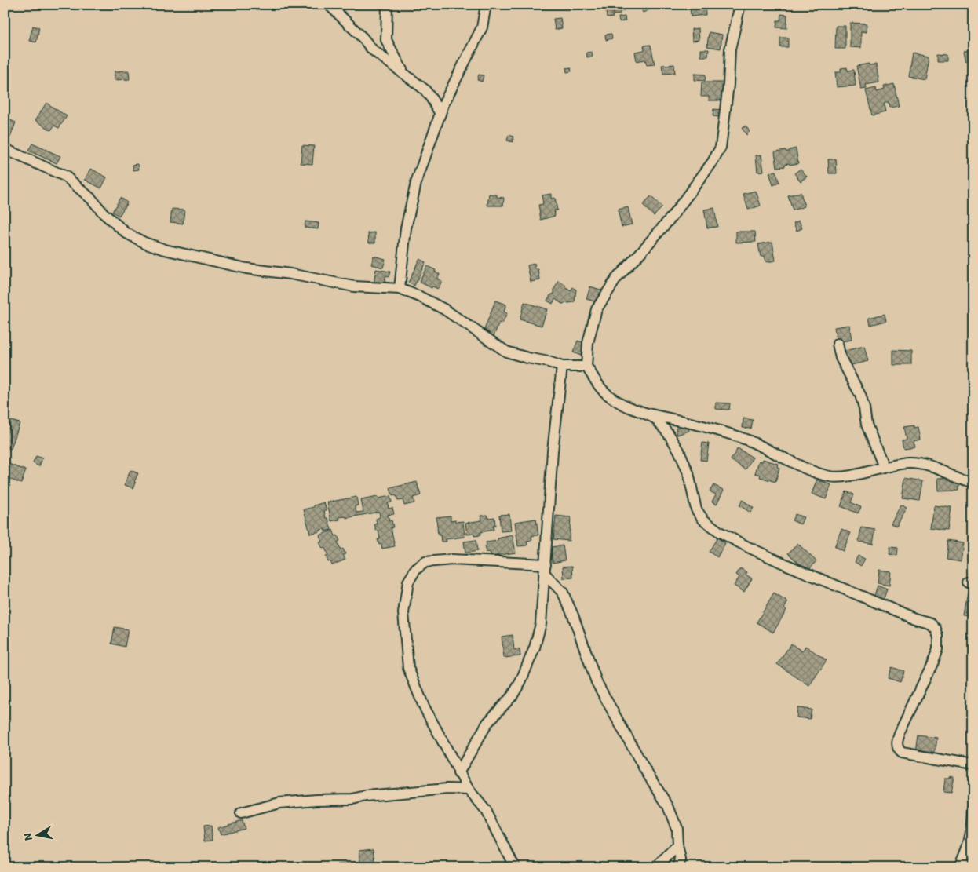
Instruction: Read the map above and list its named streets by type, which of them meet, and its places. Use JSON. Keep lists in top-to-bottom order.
{
  "north": "left"
}
